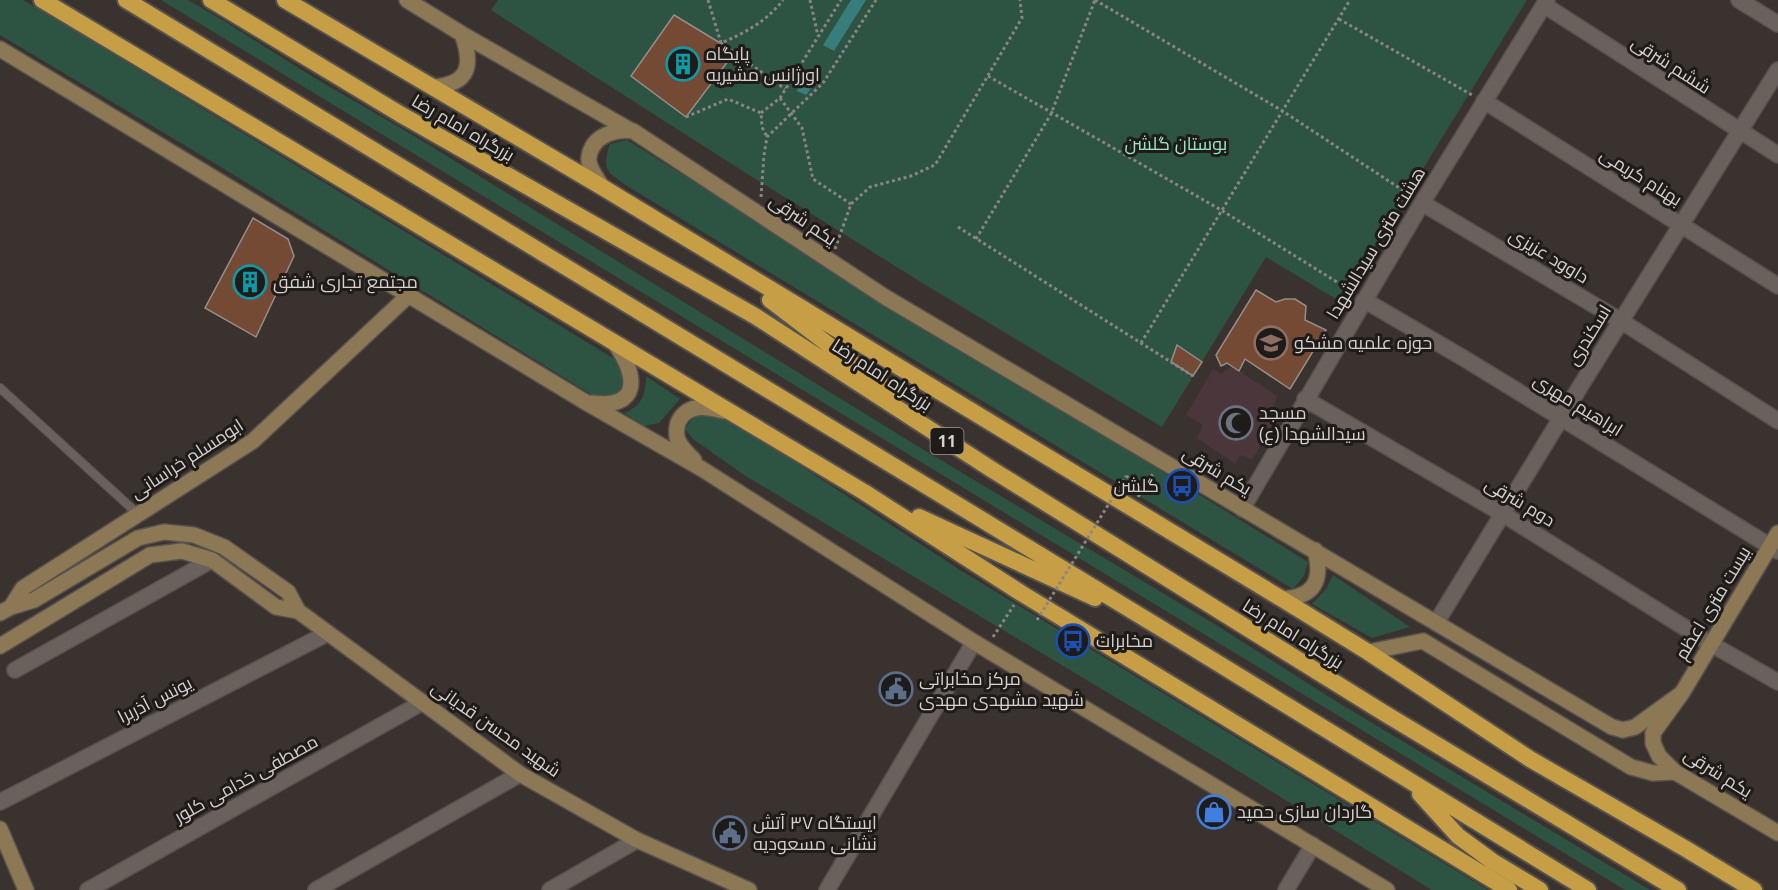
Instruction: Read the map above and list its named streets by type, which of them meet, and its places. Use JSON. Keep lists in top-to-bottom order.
{
  "streets": {
    "highway": ["بزرگراه امام رضا", "11"],
    "main road": [
      "یکم شرقی",
      "ابومسلم خراسانی",
      "بیست متری اعظم",
      "شهید محسن قدیانی"
    ],
    "street": [
      "ششم شرقی",
      "بهنام کریمی",
      "هشت متری سیدالشهدا",
      "داوود عزیزی",
      "اسکندری",
      "ابراهیم مهری",
      "دوم شرقی",
      "یونس آذربرا",
      "مصطفی خدامی کلور"
    ]
  },
  "crossings": [
    ["ششم شرقی", "هشت متری سیدالشهدا"],
    ["ششم شرقی", "اسکندری"],
    ["بهنام کریمی", "هشت متری سیدالشهدا"],
    ["بهنام کریمی", "اسکندری"],
    ["یکم شرقی", "هشت متری سیدالشهدا"],
    ["یکم شرقی", "اسکندری"],
    ["یکم شرقی", "بیست متری اعظم"],
    ["هشت متری سیدالشهدا", "داوود عزیزی"],
    ["هشت متری سیدالشهدا", "ابراهیم مهری"],
    ["هشت متری سیدالشهدا", "دوم شرقی"],
    ["داوود عزیزی", "اسکندری"],
    ["اسکندری", "ابراهیم مهری"],
    ["اسکندری", "دوم شرقی"],
    ["ابراهیم مهری", "بیست متری اعظم"],
    ["ابومسلم خراسانی", "شهید محسن قدیانی"],
    ["دوم شرقی", "بیست متری اعظم"],
    ["یونس آذربرا", "شهید محسن قدیانی"],
    ["شهید محسن قدیانی", "مصطفی خدامی کلور"]
  ],
  "parks": ["بوستان گلشن"],
  "places": {
    "building": ["پایگاه اورژانس مشیریه", "مجتمع تجاری شفق"],
    "school or university": ["حوزه علمیه مشکو"],
    "mosque": ["مسجد سیدالشهدا (ع)"],
    "bus stop": ["گلشن", "مخابرات"],
    "public building": ["مرکز مخابراتی شهید مشهدی مهدی", "ایستگاه ۳۷ آتش نشانی مسعودیه"],
    "shop": ["گاردان سازی حمید"]
  }
}
